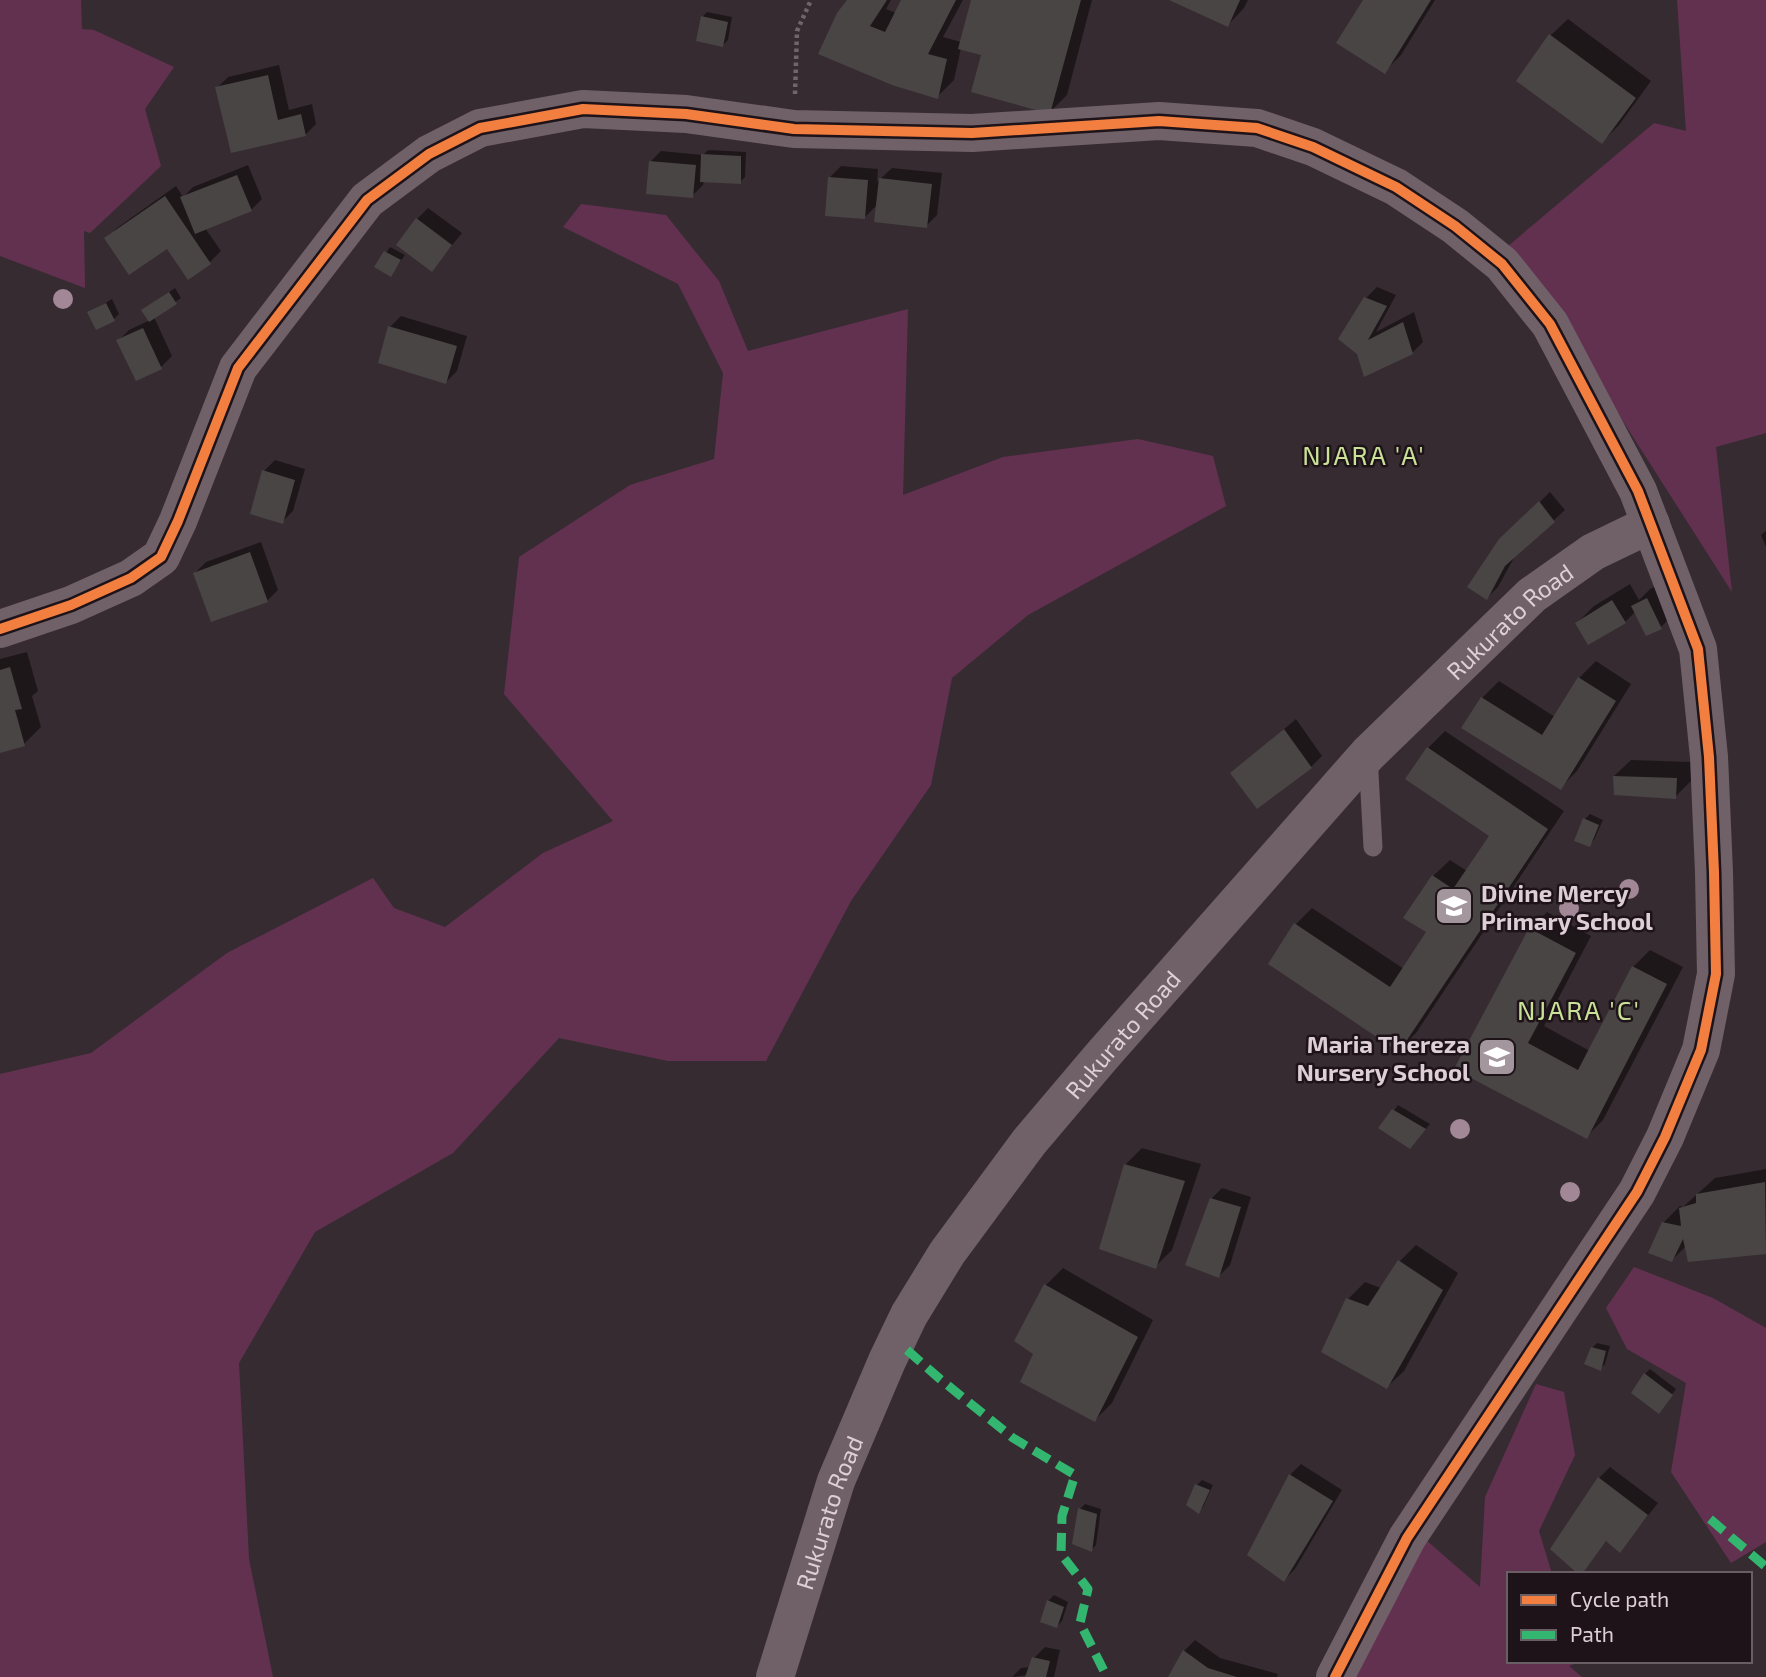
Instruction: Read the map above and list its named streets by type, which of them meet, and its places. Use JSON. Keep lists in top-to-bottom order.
{
  "streets": {
    "street": ["Rukurato Road"]
  },
  "districts": ["NJARA 'A'", "NJARA 'C'"],
  "places": {
    "school or university": ["Divine Mercy Primary School", "Maria Thereza Nursery School"]
  },
  "legend": ["Cycle path", "Path"]
}
